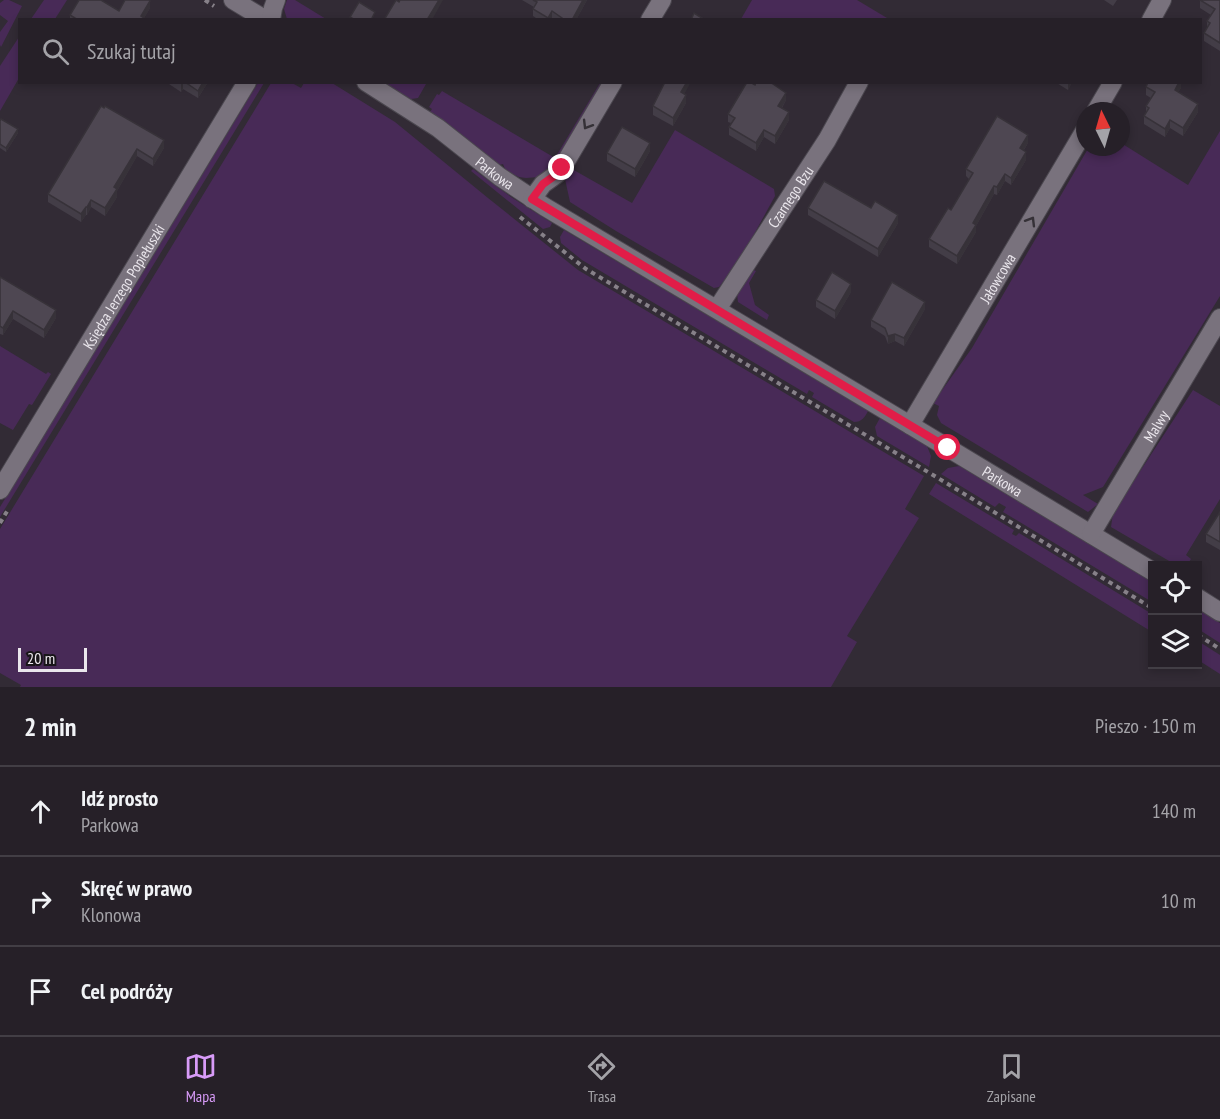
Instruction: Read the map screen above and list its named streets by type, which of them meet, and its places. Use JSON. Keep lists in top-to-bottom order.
{
  "streets": {
    "street": [
      "Parkowa",
      "Czarnego Bzu",
      "Jałowcowa",
      "Księdza Jerzego Popiełuszki",
      "Malwy"
    ]
  },
  "crossings": [
    ["Parkowa", "Czarnego Bzu"],
    ["Parkowa", "Jałowcowa"],
    ["Parkowa", "Malwy"]
  ],
  "one_way": ["Jałowcowa"],
  "scale_bar": "20 m",
  "north": "top",
  "page": {
    "search": "Szukaj tutaj",
    "scale": "20 m",
    "heading": ["2 min", "Pieszo · 150 m"],
    "list": [
      ["Idź prosto", "Parkowa", "140 m"],
      ["Skręć w prawo", "Klonowa", "10 m"],
      "Cel podróży"
    ],
    "nav": ["Mapa", "Trasa", "Zapisane"]
  }
}
